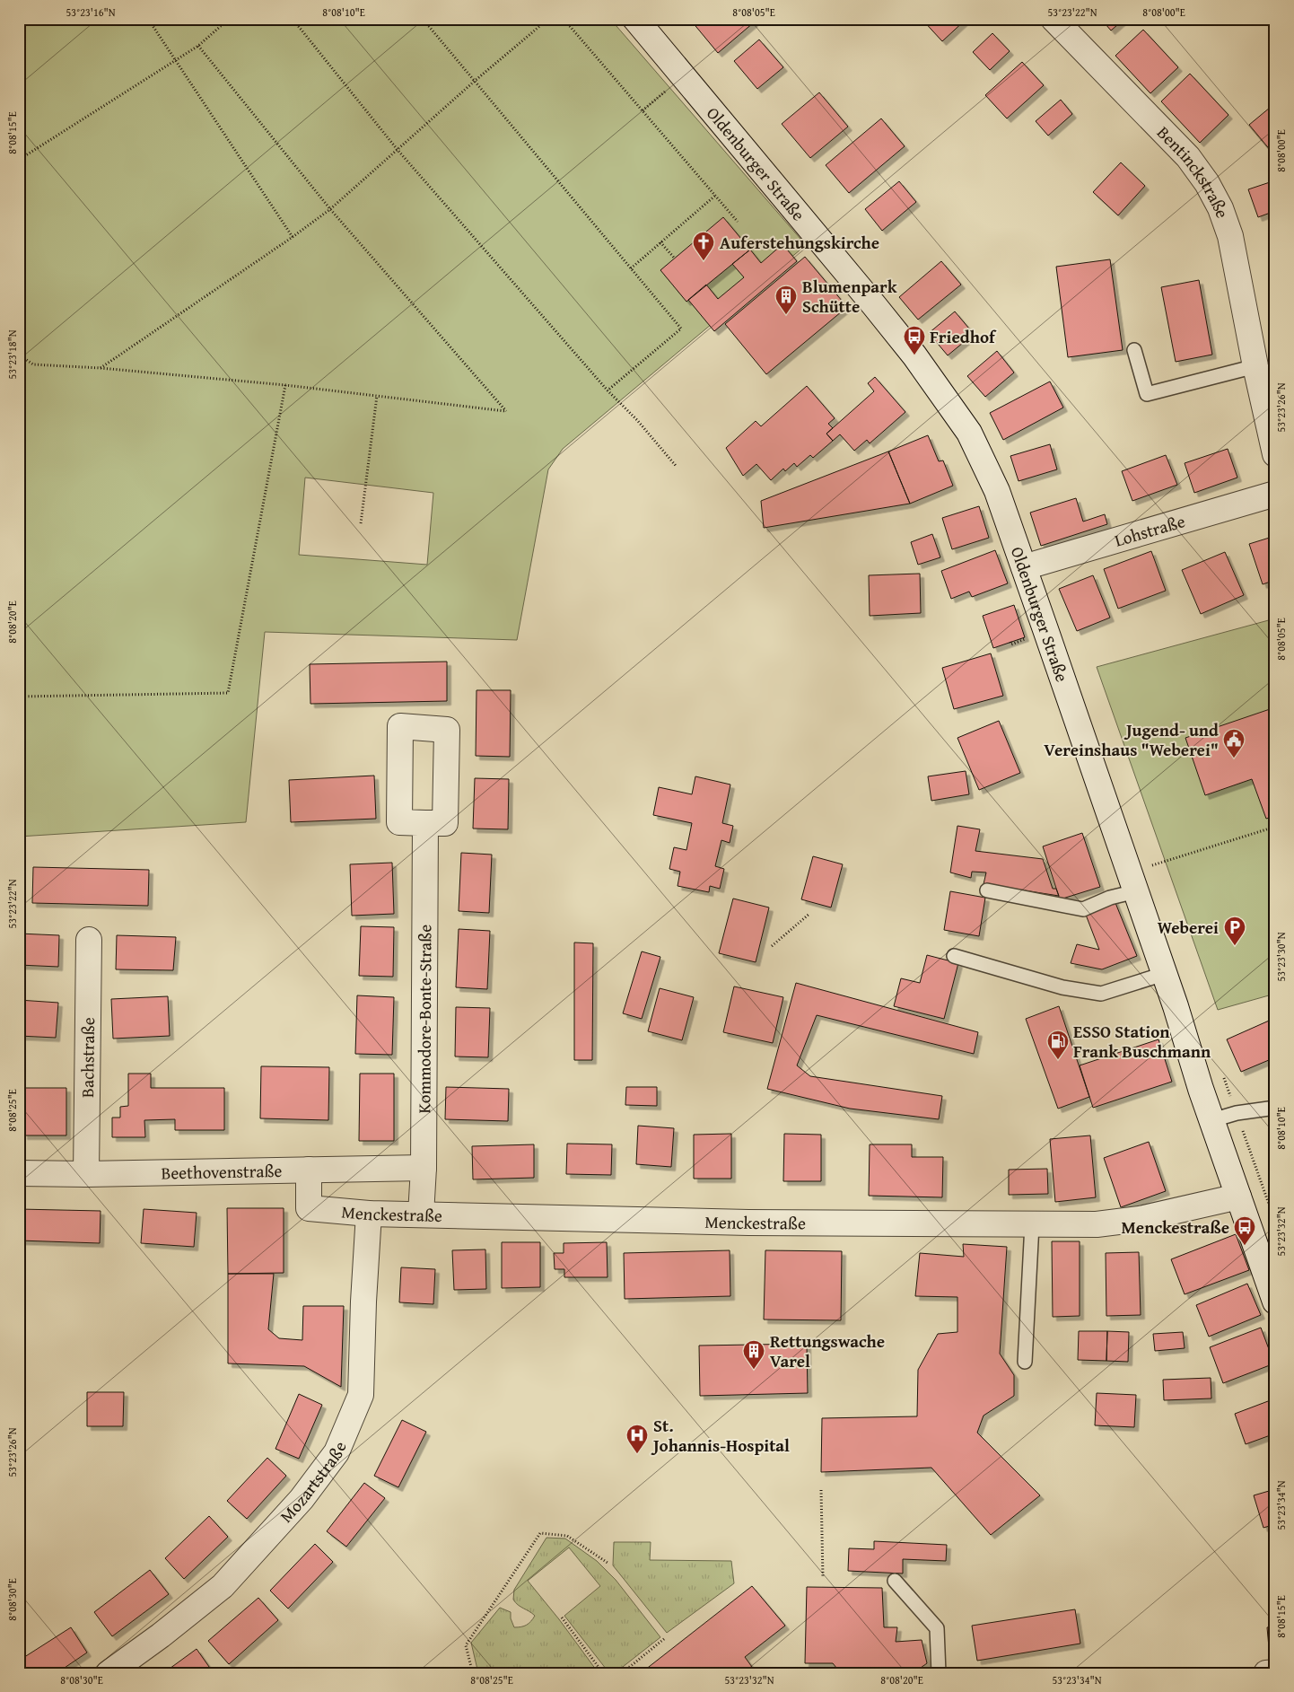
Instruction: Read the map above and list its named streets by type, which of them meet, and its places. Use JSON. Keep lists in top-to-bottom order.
{
  "streets": {
    "street": [
      "Oldenburger Straße",
      "Bentinckstraße",
      "Lohstraße",
      "Kommodore-Bonte-Straße",
      "Bachstraße",
      "Beethovenstraße",
      "Menckestraße",
      "Mozartstraße"
    ]
  },
  "crossings": [
    ["Oldenburger Straße", "Lohstraße"],
    ["Oldenburger Straße", "Menckestraße"],
    ["Kommodore-Bonte-Straße", "Beethovenstraße"],
    ["Kommodore-Bonte-Straße", "Menckestraße"],
    ["Bachstraße", "Beethovenstraße"],
    ["Beethovenstraße", "Menckestraße"],
    ["Menckestraße", "Mozartstraße"]
  ],
  "places": {
    "church": ["Auferstehungskirche"],
    "building": ["Blumenpark Schütte", "Rettungswache Varel"],
    "bus stop": ["Friedhof", "Menckestraße"],
    "public building": ["Jugend- und Vereinshaus \"Weberei\""],
    "parking": ["Weberei"],
    "fuel station": ["ESSO Station Frank Buschmann"],
    "hospital": ["St. Johannis-Hospital"]
  },
  "coordinates": [
    "53°23'16\"N",
    "8°08'10\"E",
    "8°08'05\"E",
    "53°23'22\"N",
    "8°08'00\"E",
    "8°08'15\"E",
    "53°23'18\"N",
    "53°23'26\"N",
    "8°08'20\"E",
    "53°23'30\"N",
    "8°08'25\"E",
    "53°23'32\"N",
    "53°23'34\"N",
    "8°08'30\"E"
  ]
}
